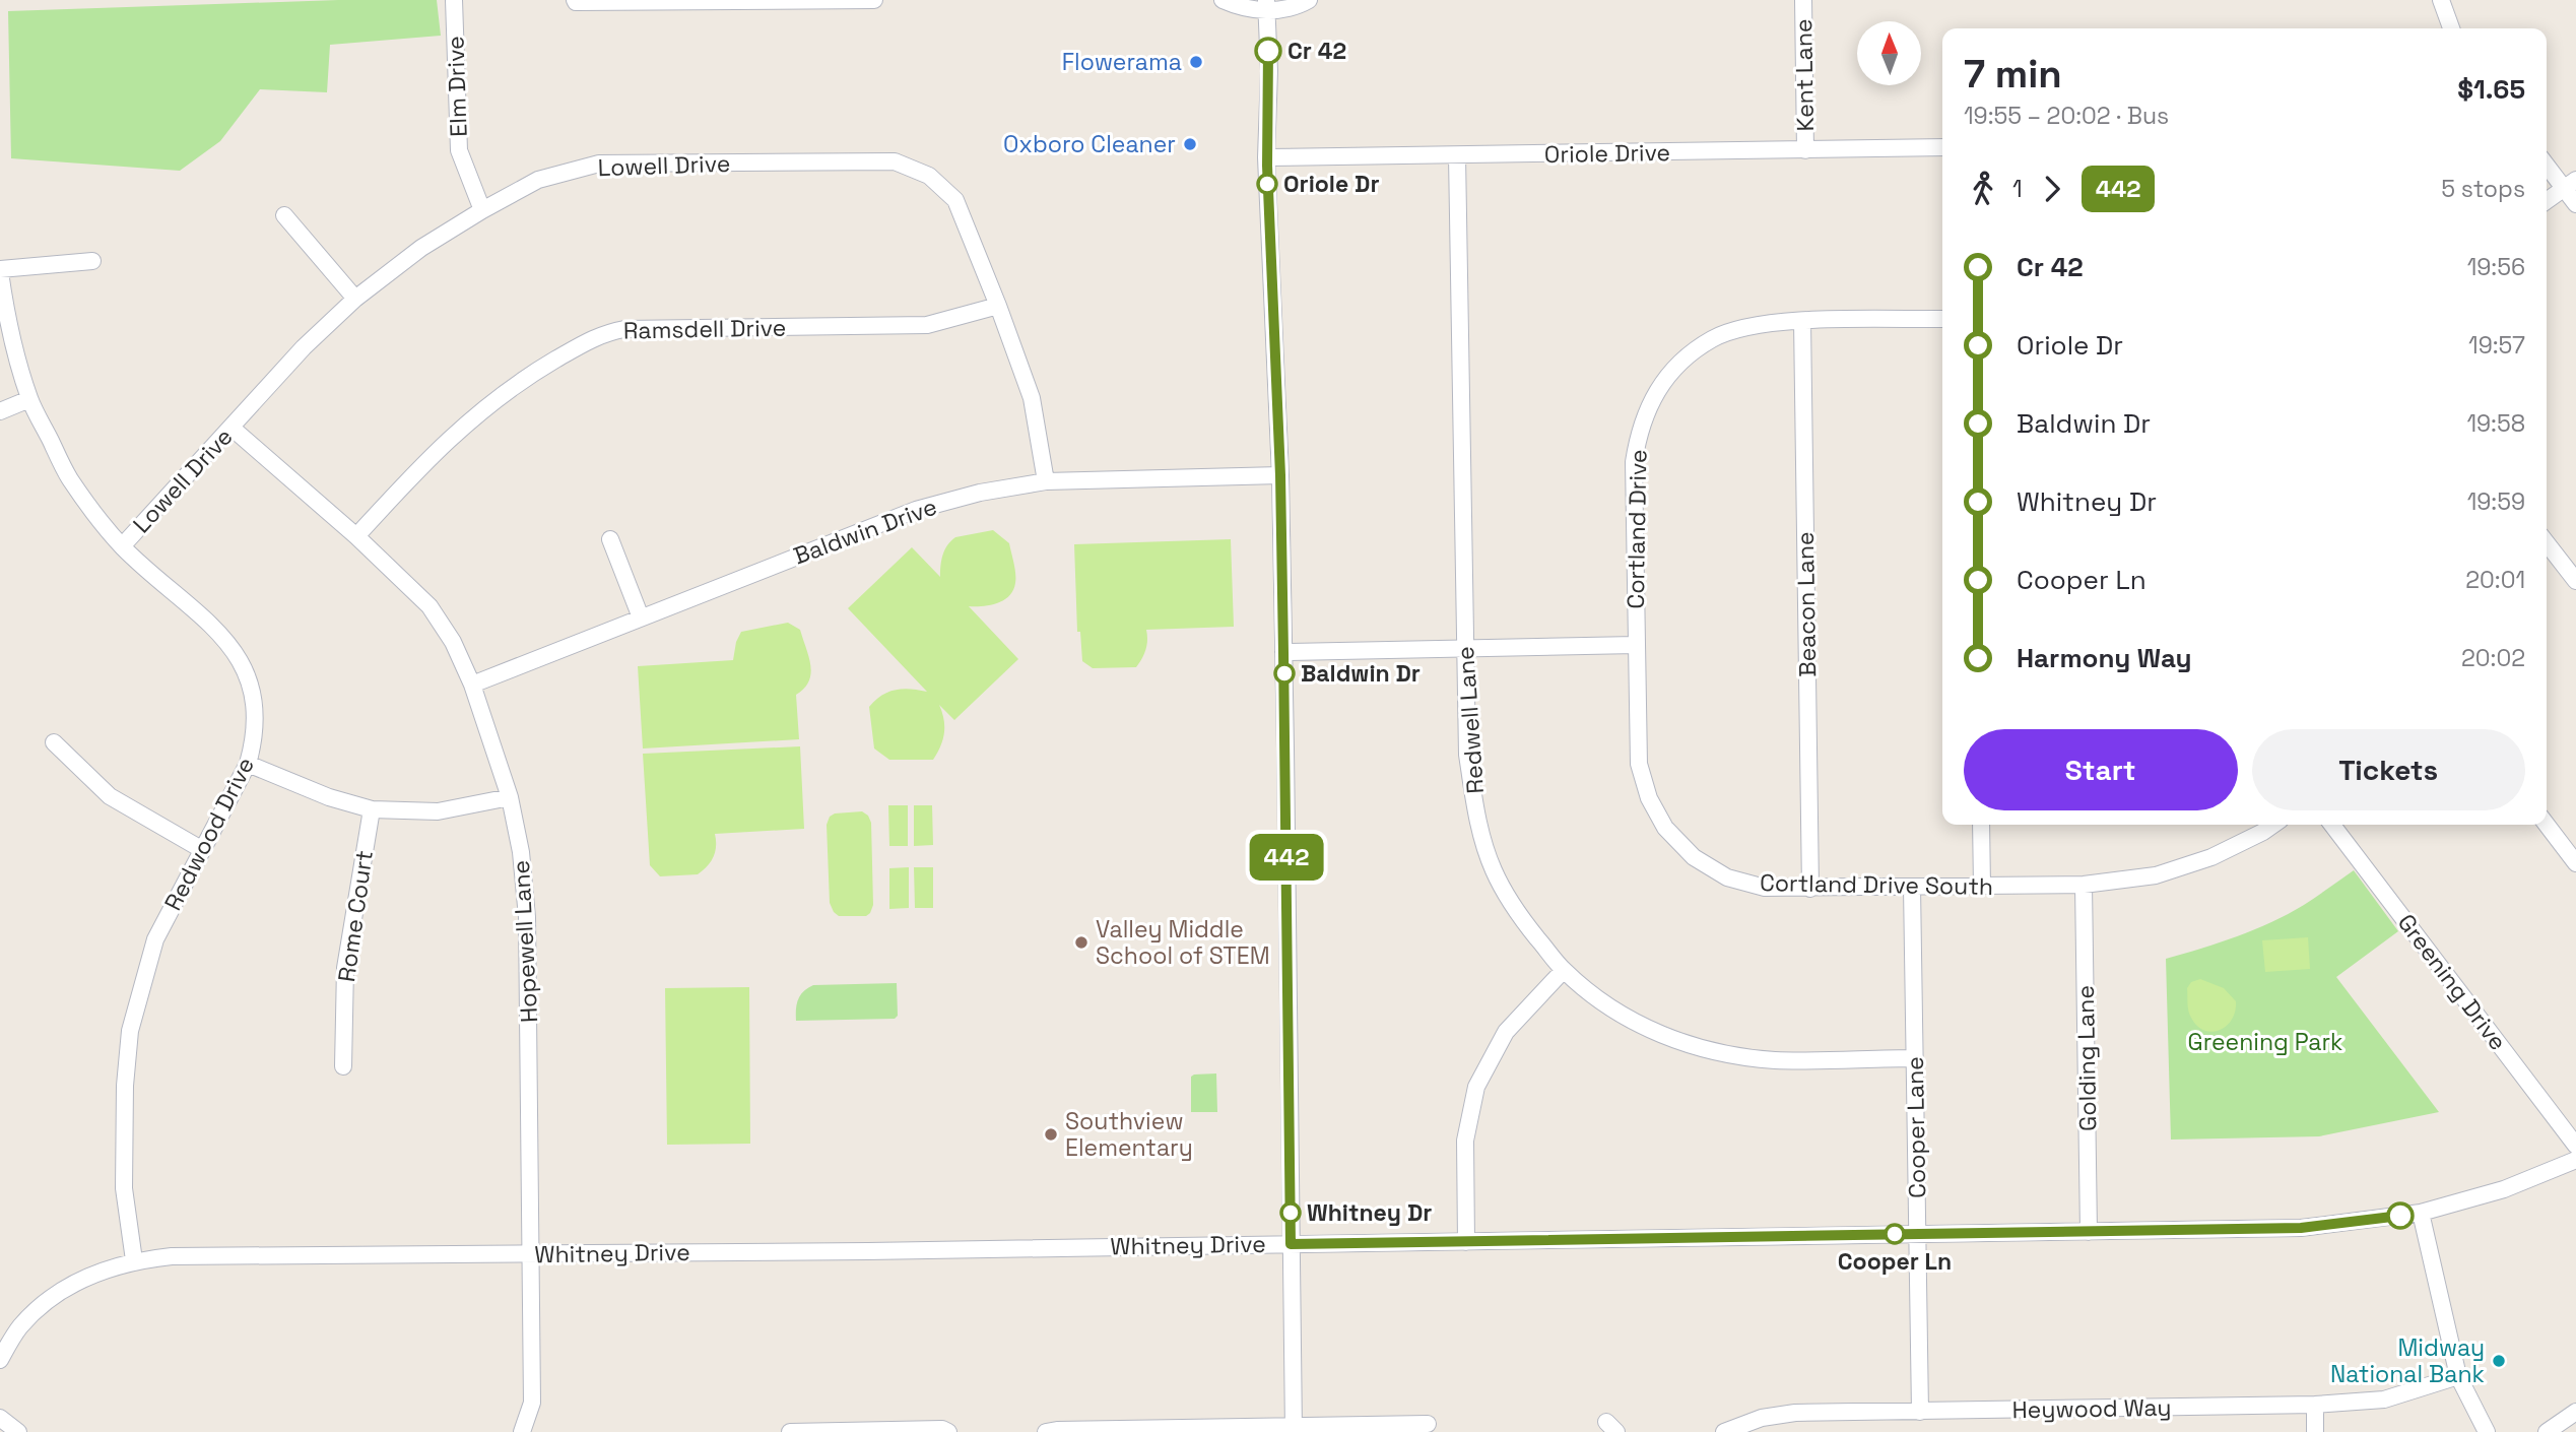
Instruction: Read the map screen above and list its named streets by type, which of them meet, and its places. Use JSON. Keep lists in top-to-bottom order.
{
  "streets": {
    "street": [
      "Kent Lane",
      "Elm Drive",
      "Oriole Drive",
      "Lowell Drive",
      "Ramsdell Drive",
      "Cortland Drive",
      "Baldwin Drive",
      "Beacon Lane",
      "Redwell Lane",
      "Redwood Drive",
      "Cortland Drive South",
      "Rome Court",
      "Hopewell Lane",
      "Greening Drive",
      "Golding Lane",
      "Cooper Lane",
      "Whitney Drive",
      "Heywood Way"
    ]
  },
  "crossings": [
    ["Kent Lane", "Oriole Drive"],
    ["Elm Drive", "Lowell Drive"],
    ["Oriole Drive", "Redwell Lane"],
    ["Lowell Drive", "Ramsdell Drive"],
    ["Lowell Drive", "Baldwin Drive"],
    ["Lowell Drive", "Redwood Drive"],
    ["Lowell Drive", "Hopewell Lane"],
    ["Ramsdell Drive", "Hopewell Lane"],
    ["Cortland Drive", "Beacon Lane"],
    ["Cortland Drive", "Cortland Drive South"],
    ["Baldwin Drive", "Hopewell Lane"],
    ["Beacon Lane", "Cortland Drive South"],
    ["Redwell Lane", "Cooper Lane"],
    ["Redwood Drive", "Whitney Drive"],
    ["Cortland Drive South", "Golding Lane"],
    ["Cortland Drive South", "Cooper Lane"],
    ["Hopewell Lane", "Whitney Drive"],
    ["Golding Lane", "Whitney Drive"],
    ["Cooper Lane", "Whitney Drive"],
    ["Cooper Lane", "Heywood Way"]
  ],
  "parks": ["Greening Park"],
  "places": [
    "Cr 42",
    "Flowerama",
    "Oxboro Cleaner",
    "Oriole Dr",
    "Baldwin Dr",
    "Valley Middle School of STEM",
    "Southview Elementary",
    "Whitney Dr",
    "Cooper Ln",
    "Midway National Bank"
  ],
  "lines": ["bus line 442"],
  "north": "top",
  "page": {
    "on_map": "442",
    "heading": ["7 min", "19:55 – 20:02 · Bus", "$1.65"],
    "legs": ["1", "442", "5 stops"],
    "list": [
      {
        "name": "Cr 42",
        "value": "19:56"
      },
      {
        "name": "Oriole Dr",
        "value": "19:57"
      },
      {
        "name": "Baldwin Dr",
        "value": "19:58"
      },
      {
        "name": "Whitney Dr",
        "value": "19:59"
      },
      {
        "name": "Cooper Ln",
        "value": "20:01"
      },
      {
        "name": "Harmony Way",
        "value": "20:02"
      }
    ],
    "buttons": ["Start", "Tickets"]
  }
}
